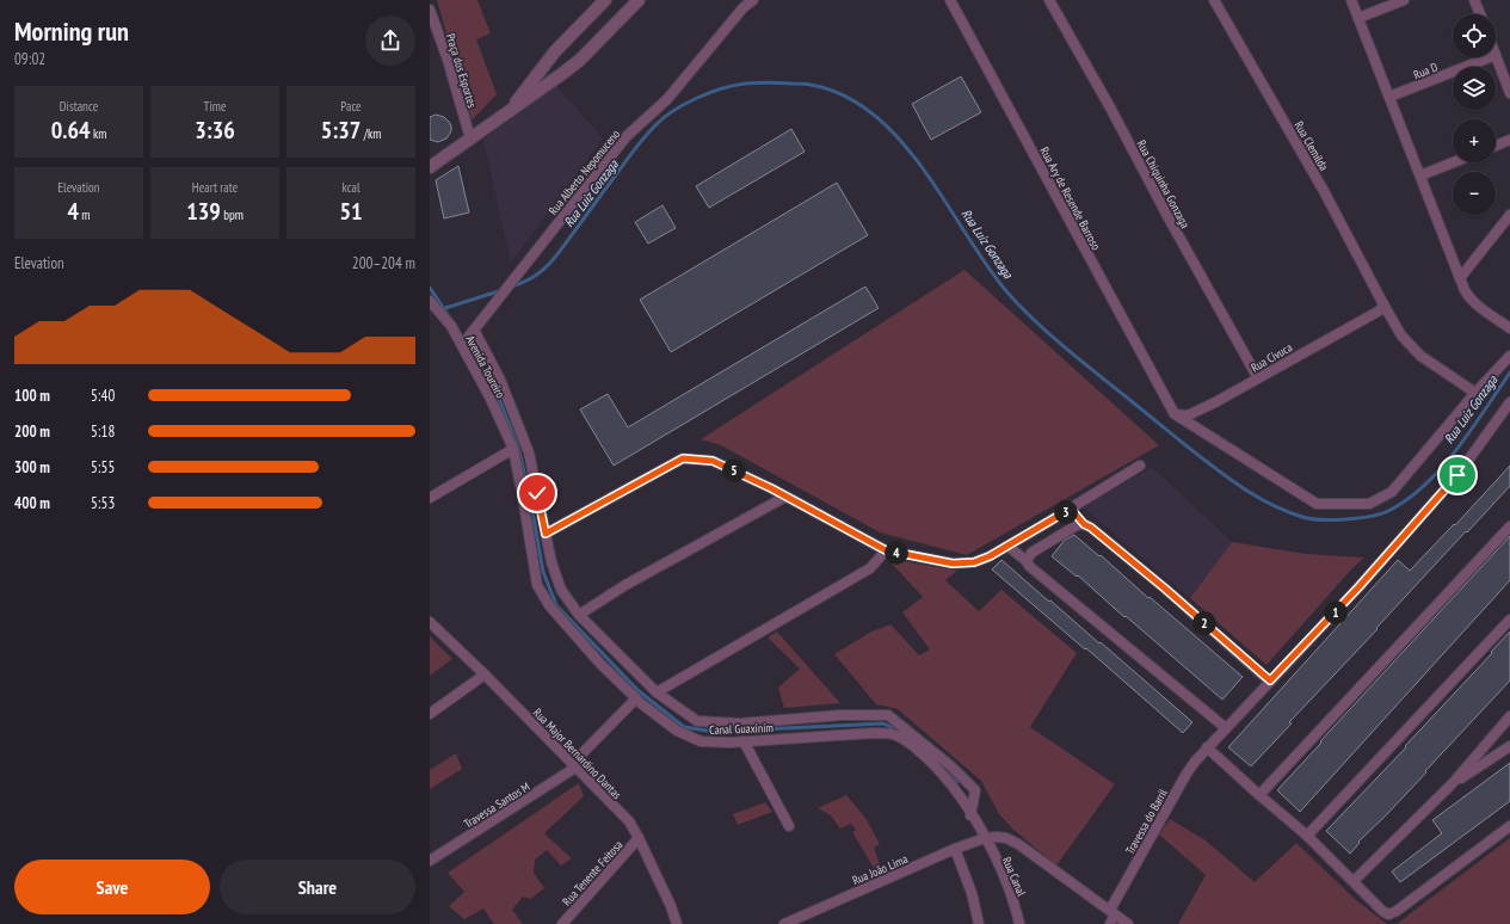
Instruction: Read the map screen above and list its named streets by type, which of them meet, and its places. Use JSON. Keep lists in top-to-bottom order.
{
  "streets": {
    "street": [
      "Praça dos Esportes",
      "Rua D",
      "Rua Clemilda",
      "Rua Alberto Nepomuceno",
      "Rua Chiquinha Gonzaga",
      "Rua Ary de Resende Barroso",
      "Rua Civuca",
      "Avenida Toureiro",
      "Canal Guaxinim",
      "Rua Major Bernardino Dantas",
      "Travessa Santos M",
      "Travessa do Barril",
      "Rua João Lima",
      "Rua Tenente Feitosa",
      "Rua Canal"
    ]
  },
  "crossings": [
    ["Rua Clemilda", "Rua Civuca"],
    ["Rua Alberto Nepomuceno", "Avenida Toureiro"],
    ["Rua Chiquinha Gonzaga", "Rua Civuca"],
    ["Rua Ary de Resende Barroso", "Rua Civuca"],
    ["Avenida Toureiro", "Canal Guaxinim"],
    ["Canal Guaxinim", "Travessa Santos M"],
    ["Canal Guaxinim", "Rua João Lima"],
    ["Canal Guaxinim", "Rua Canal"],
    ["Rua Major Bernardino Dantas", "Travessa Santos M"],
    ["Rua Major Bernardino Dantas", "Rua Tenente Feitosa"],
    ["Rua João Lima", "Rua Canal"]
  ],
  "water": ["Rua Luiz Gonzaga"],
  "page": {
    "heading": ["Morning run", "09:02"],
    "map_buttons": ["+", "−"],
    "stats": [
      ["Distance", "0.64 km"],
      ["Time", "3:36"],
      ["Pace", "5:37 /km"],
      ["Elevation", "4 m"],
      ["Heart rate", "139 bpm"],
      ["kcal", "51"]
    ],
    "chart": ["Elevation", "200–204 m"],
    "list": [
      {
        "name": "100 m",
        "note": "5:40"
      },
      {
        "name": "200 m",
        "note": "5:18"
      },
      {
        "name": "300 m",
        "note": "5:55"
      },
      {
        "name": "400 m",
        "note": "5:53"
      }
    ],
    "pins": [
      "5",
      "3",
      "4",
      "1",
      "2"
    ],
    "buttons": ["Save", "Share"]
  }
}
